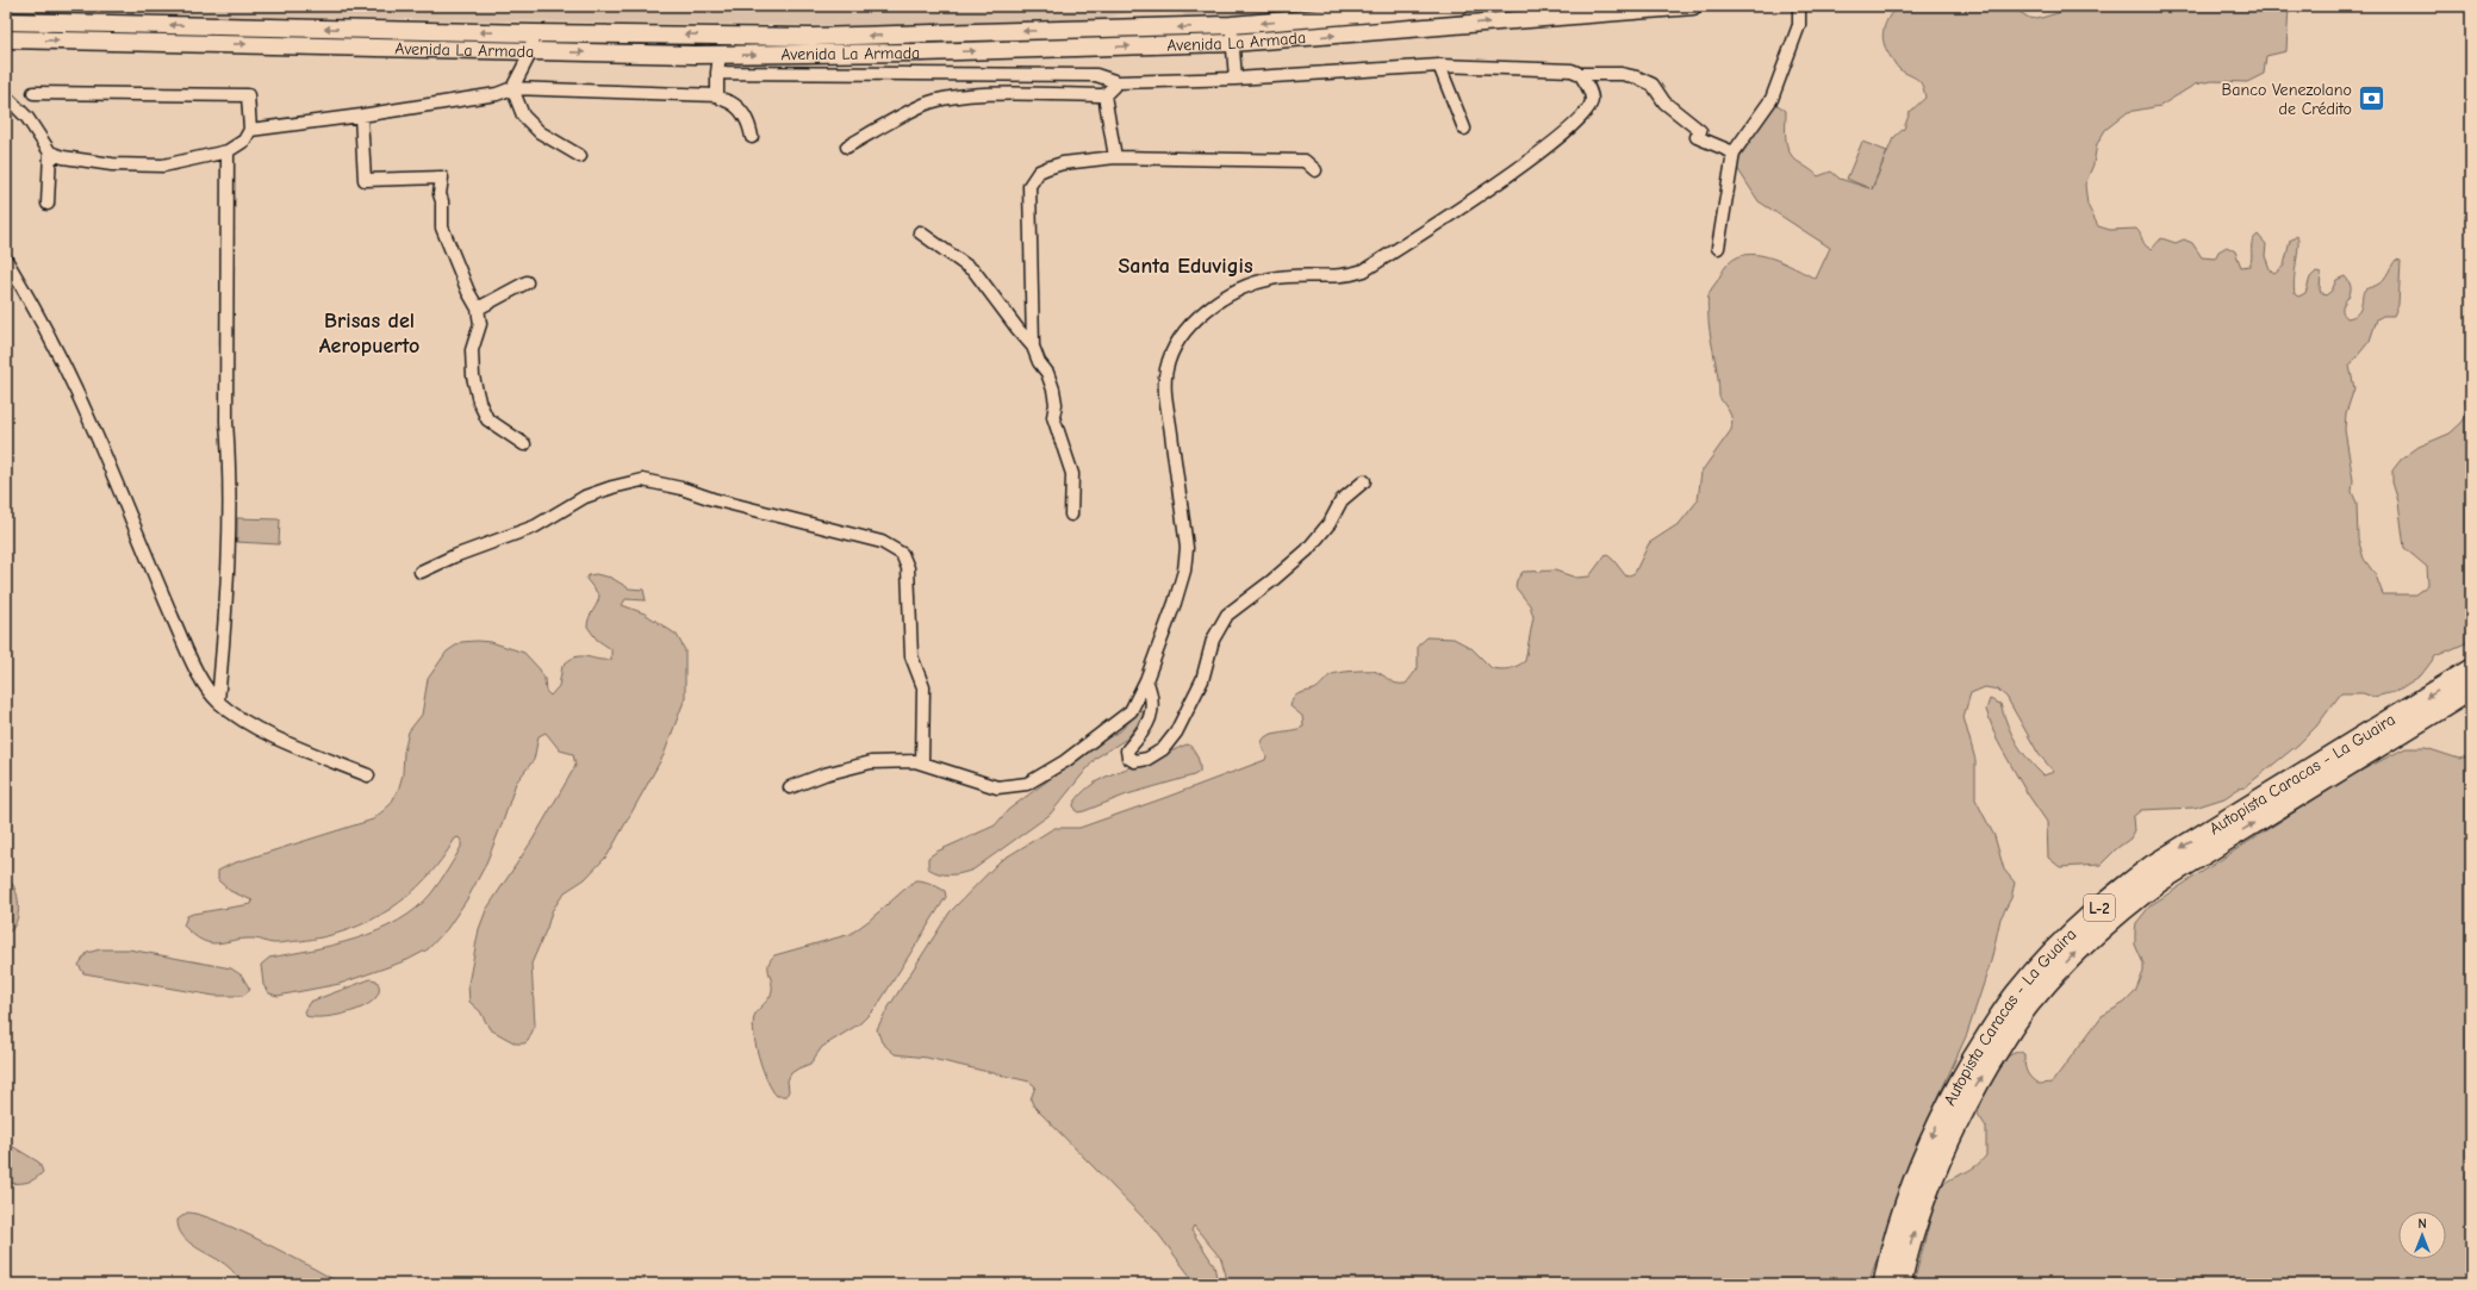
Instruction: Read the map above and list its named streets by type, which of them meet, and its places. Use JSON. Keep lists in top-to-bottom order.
{
  "streets": {
    "highway": ["Autopista Caracas - La Guaira", "L-2"],
    "main road": ["Avenida La Armada"]
  },
  "districts": ["Santa Eduvigis", "Brisas del Aeropuerto"],
  "places": {
    "bank": ["Banco Venezolano de Crédito"]
  },
  "north": "top"
}
